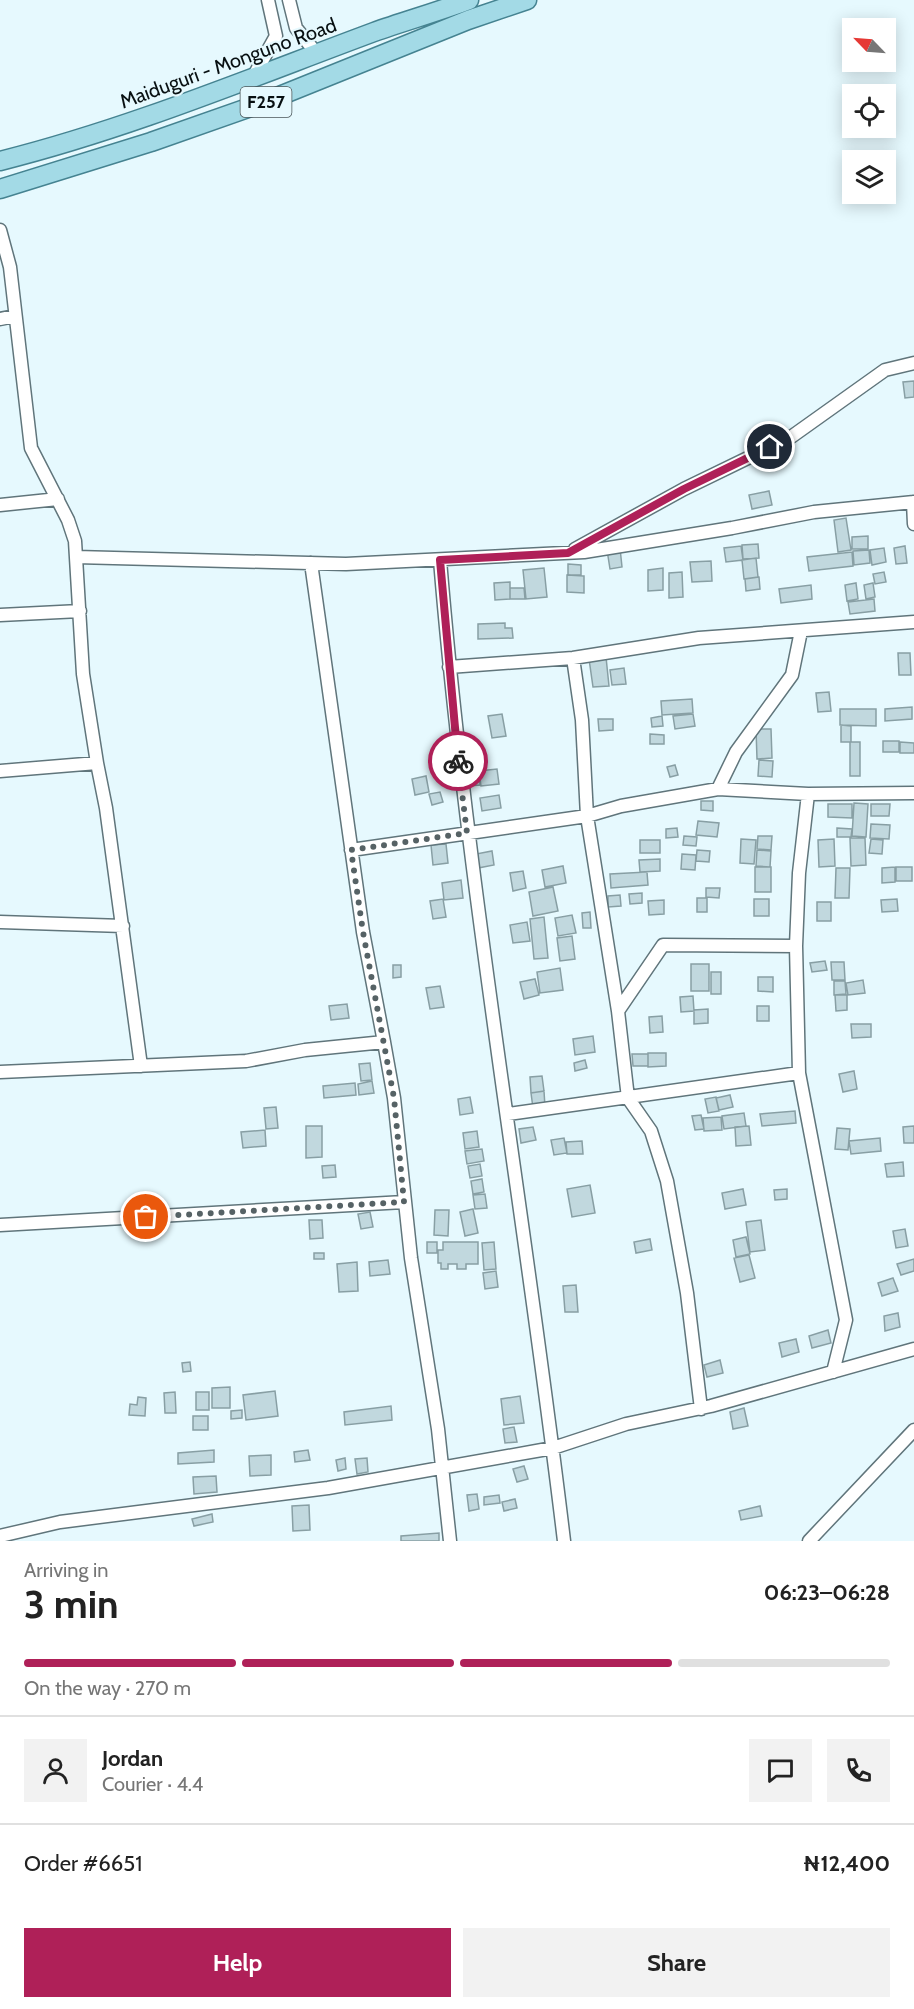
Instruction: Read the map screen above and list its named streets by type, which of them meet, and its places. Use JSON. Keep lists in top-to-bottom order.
{
  "streets": {
    "main road": ["Maiduguri - Monguno Road", "F257"]
  },
  "north": "top left",
  "page": {
    "heading": ["3 min", "Arriving in", "06:23–06:28"],
    "panel": [
      "Jordan",
      "Courier · 4.4",
      "Order #6651",
      "₦12,400"
    ],
    "bar": "On the way · 270 m",
    "buttons": ["Help", "Share"]
  }
}
